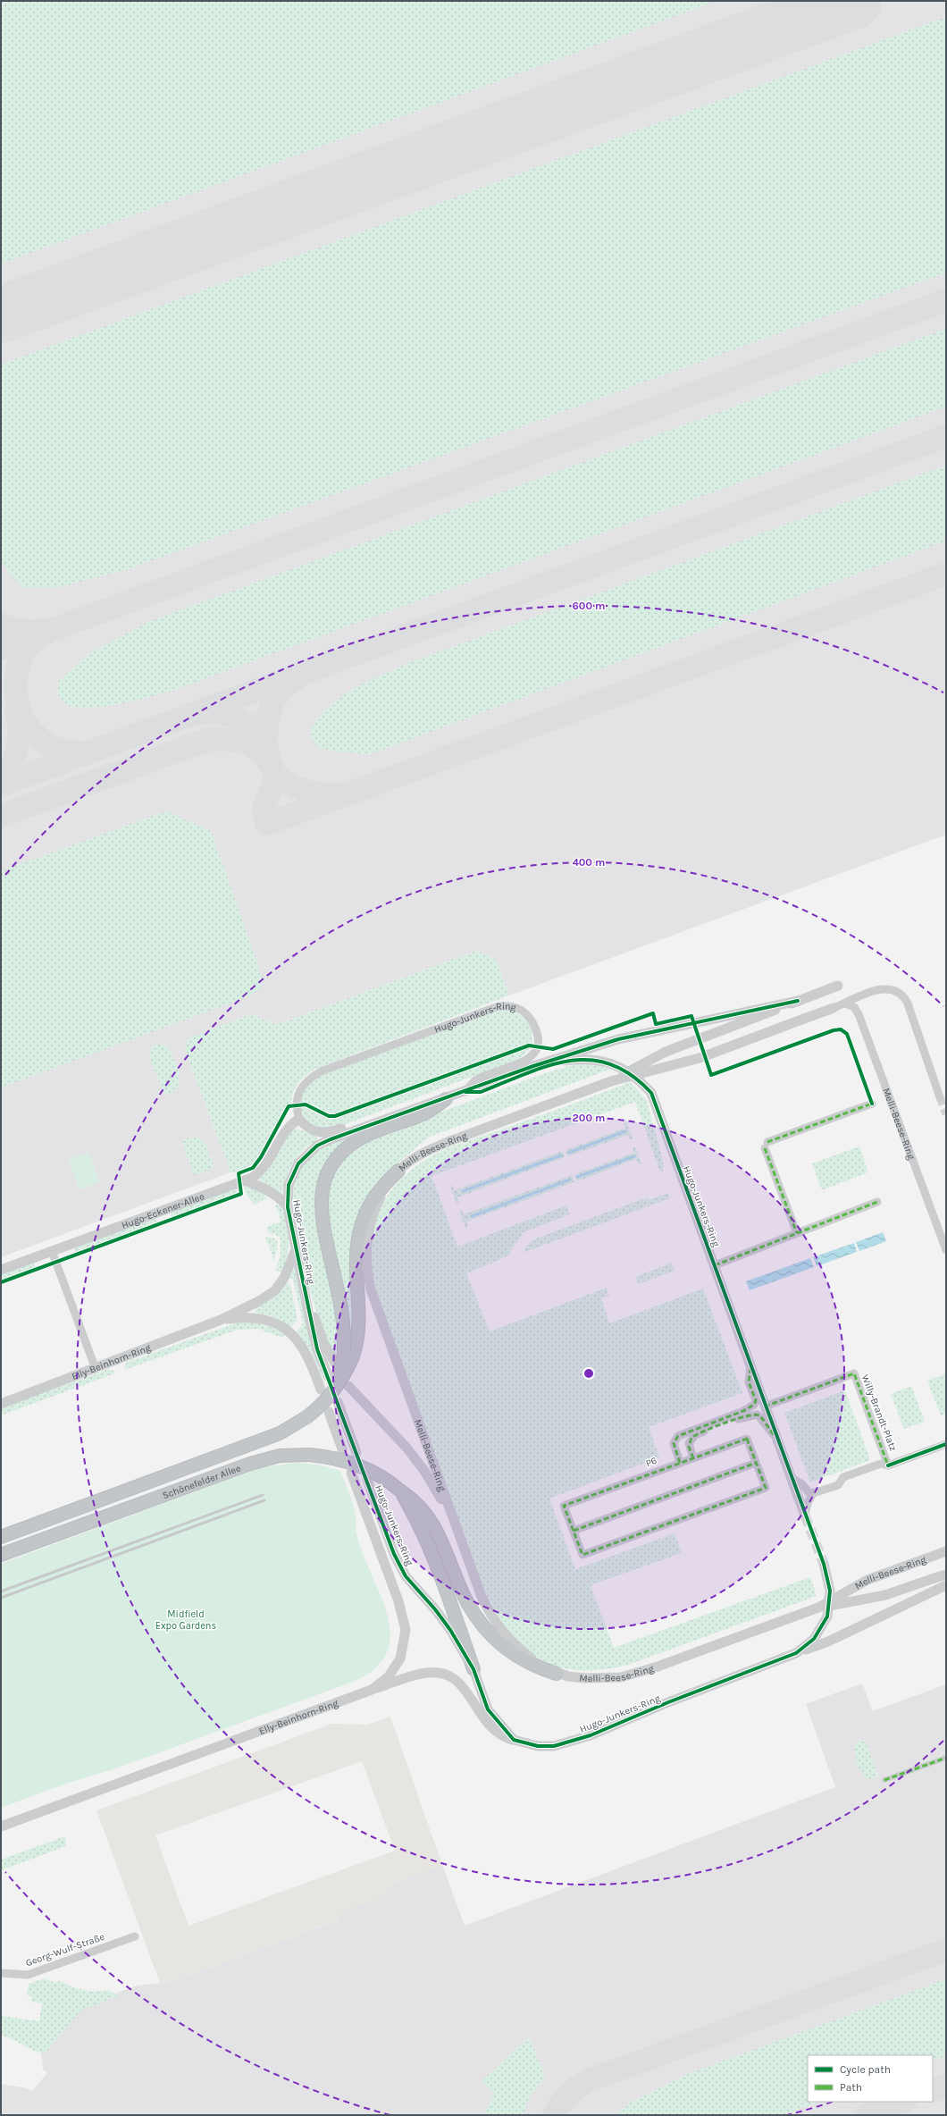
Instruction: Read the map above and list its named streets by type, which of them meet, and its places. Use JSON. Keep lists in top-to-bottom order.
{
  "streets": {
    "highway": ["Schönefelder Allee"],
    "street": [
      "Hugo-Junkers-Ring",
      "Melli-Beese-Ring",
      "Hugo-Eckener-Allee",
      "Elly-Beinhorn-Ring",
      "Willy-Brandt-Platz",
      "P6",
      "Georg-Wulf-Straße"
    ]
  },
  "crossings": [
    ["Hugo-Junkers-Ring", "Melli-Beese-Ring"],
    ["Hugo-Junkers-Ring", "Hugo-Eckener-Allee"],
    ["Hugo-Junkers-Ring", "Elly-Beinhorn-Ring"],
    ["Hugo-Junkers-Ring", "Willy-Brandt-Platz"],
    ["Hugo-Junkers-Ring", "Schönefelder Allee"],
    ["Melli-Beese-Ring", "Schönefelder Allee"]
  ],
  "parks": ["Midfield Expo Gardens"],
  "legend": ["Cycle path", "Path"],
  "rings": ["600 m", "400 m", "200 m"]
}
